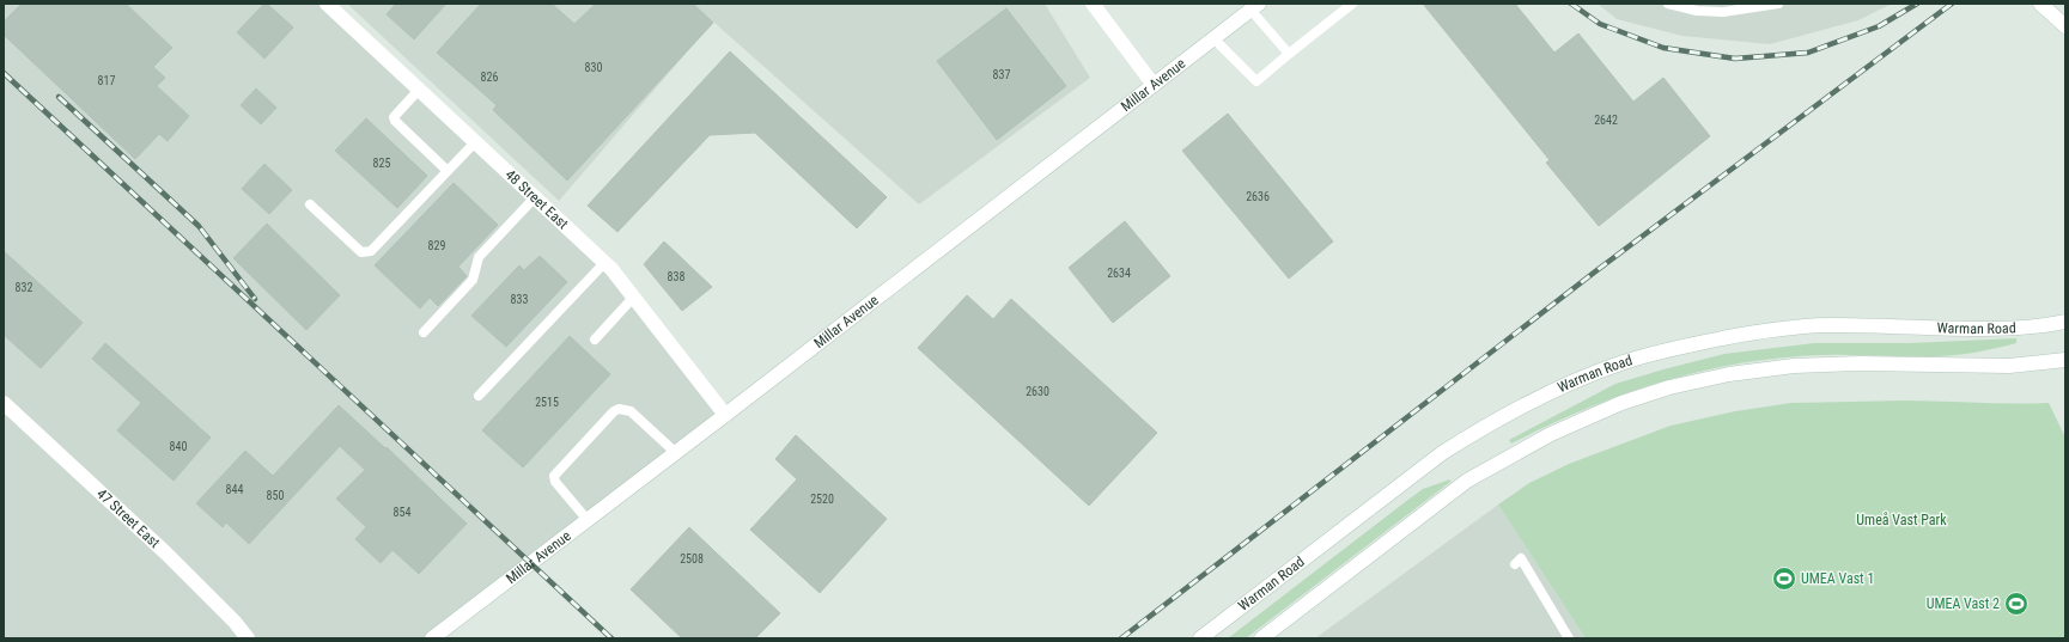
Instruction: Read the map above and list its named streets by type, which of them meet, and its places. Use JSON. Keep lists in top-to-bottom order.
{
  "streets": {
    "street": [
      "Millar Avenue",
      "48 Street East",
      "Warman Road",
      "47 Street East"
    ]
  },
  "crossings": [
    ["Millar Avenue", "48 Street East"]
  ],
  "parks": ["Umeå Vast Park"],
  "places": {
    "sports": ["UMEA Vast 1", "UMEA Vast 2"]
  },
  "house_numbers": [
    "830",
    "837",
    "826",
    "817",
    "2642",
    "825",
    "2636",
    "829",
    "2634",
    "838",
    "832",
    "833",
    "2630",
    "2515",
    "840",
    "844",
    "850",
    "2520",
    "854",
    "2508"
  ]
}
